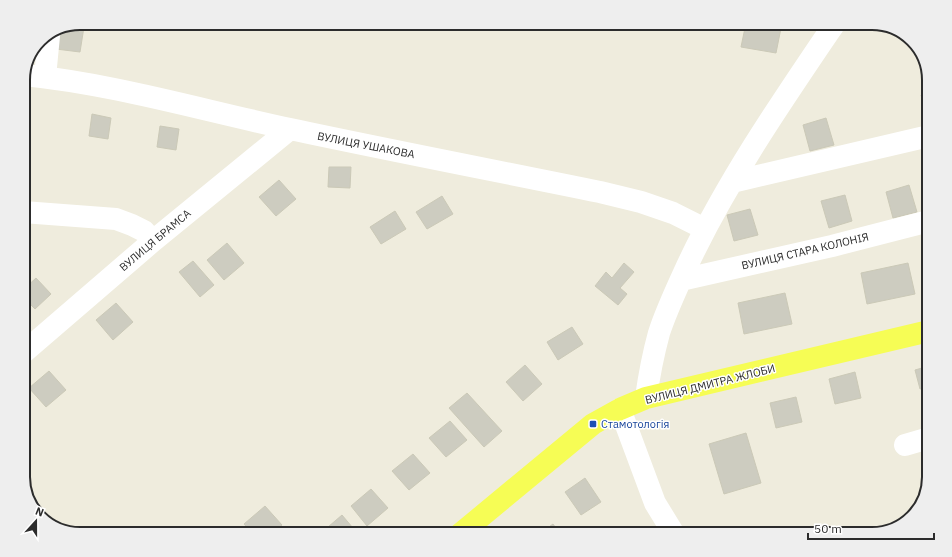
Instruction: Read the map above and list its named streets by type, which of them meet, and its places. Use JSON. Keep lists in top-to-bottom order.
{
  "streets": {
    "main road": ["ВУЛИЦЯ ДМИТРА ЖЛОБИ"],
    "street": ["ВУЛИЦЯ УШАКОВА", "ВУЛИЦЯ БРАМСА", "ВУЛИЦЯ СТАРА КОЛОНІЯ"]
  },
  "crossings": [
    ["ВУЛИЦЯ УШАКОВА", "ВУЛИЦЯ БРАМСА"]
  ],
  "places": {
    "transit": ["Стамотологія"]
  },
  "scale_bar": "50 m",
  "north": "top"
}
